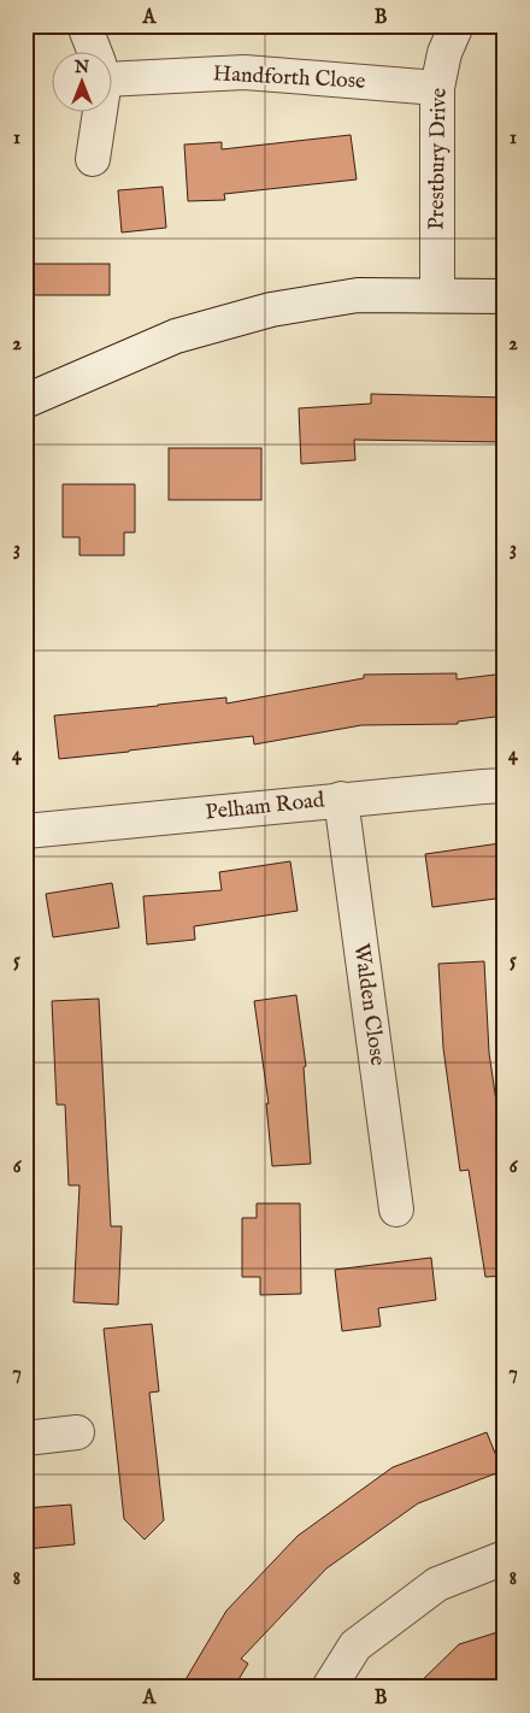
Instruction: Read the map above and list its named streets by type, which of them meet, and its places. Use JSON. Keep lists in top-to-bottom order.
{
  "streets": {
    "street": [
      "Handforth Close",
      "Prestbury Drive",
      "Pelham Road",
      "Walden Close"
    ]
  },
  "crossings": [
    ["Handforth Close", "Prestbury Drive"],
    ["Pelham Road", "Walden Close"]
  ],
  "north": "top",
  "grid": {
    "columns": ["A", "B"],
    "rows": [
      "1",
      "2",
      "3",
      "4",
      "5",
      "6",
      "7",
      "8"
    ]
  }
}
